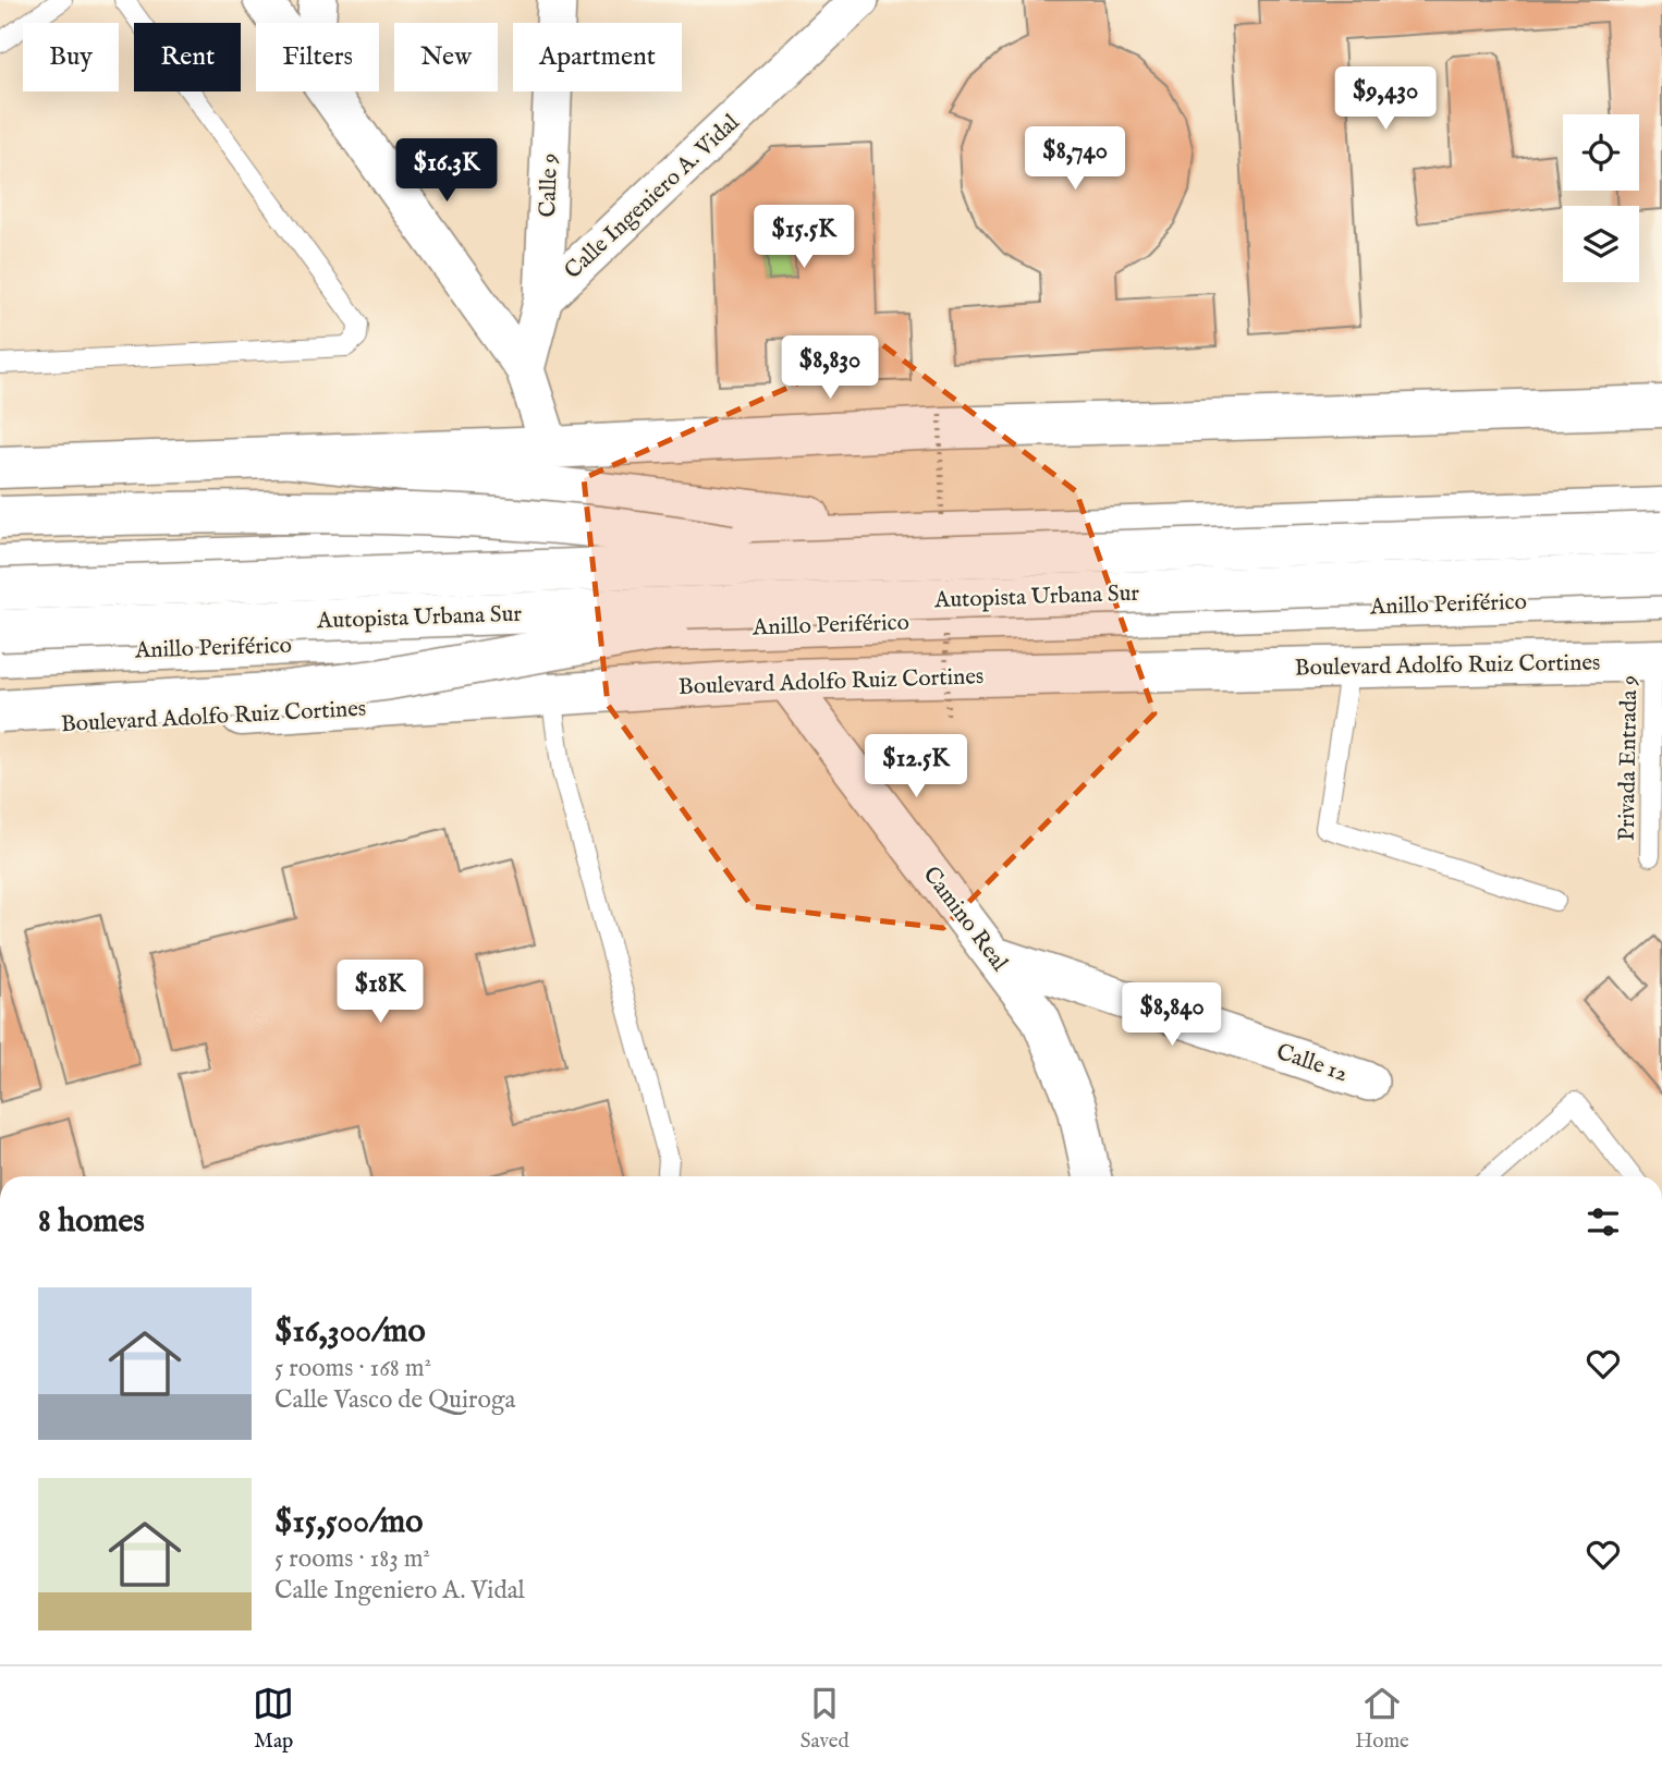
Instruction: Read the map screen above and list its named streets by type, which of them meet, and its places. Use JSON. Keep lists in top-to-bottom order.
{
  "streets": {
    "main road": ["Autopista Urbana Sur", "Anillo Periférico", "Boulevard Adolfo Ruiz Cortines"],
    "street": [
      "Calle 9",
      "Calle Ingeniero A. Vidal",
      "Camino Real",
      "Calle 12"
    ],
    "lane": ["Privada Entrada 9"]
  },
  "crossings": [
    ["Calle 9", "Calle Ingeniero A. Vidal"],
    ["Boulevard Adolfo Ruiz Cortines", "Privada Entrada 9"],
    ["Boulevard Adolfo Ruiz Cortines", "Camino Real"],
    ["Camino Real", "Calle 12"]
  ],
  "page": {
    "chip": [
      "Buy",
      "Rent",
      "Filters",
      "New",
      "Apartment"
    ],
    "price": [
      "$9,430",
      "$8,740",
      "$16.3K",
      "$15.5K",
      "$8,830",
      "$12.5K",
      "$18K",
      "$8,840"
    ],
    "heading": "8 homes",
    "list": [
      {
        "name": "$16,300/mo",
        "note": "5 rooms · 168 m² · Calle Vasco de Quiroga"
      },
      {
        "name": "$15,500/mo",
        "note": "5 rooms · 183 m² · Calle Ingeniero A. Vidal"
      }
    ],
    "tabs": ["Map", "Saved", "Home"]
  }
}
